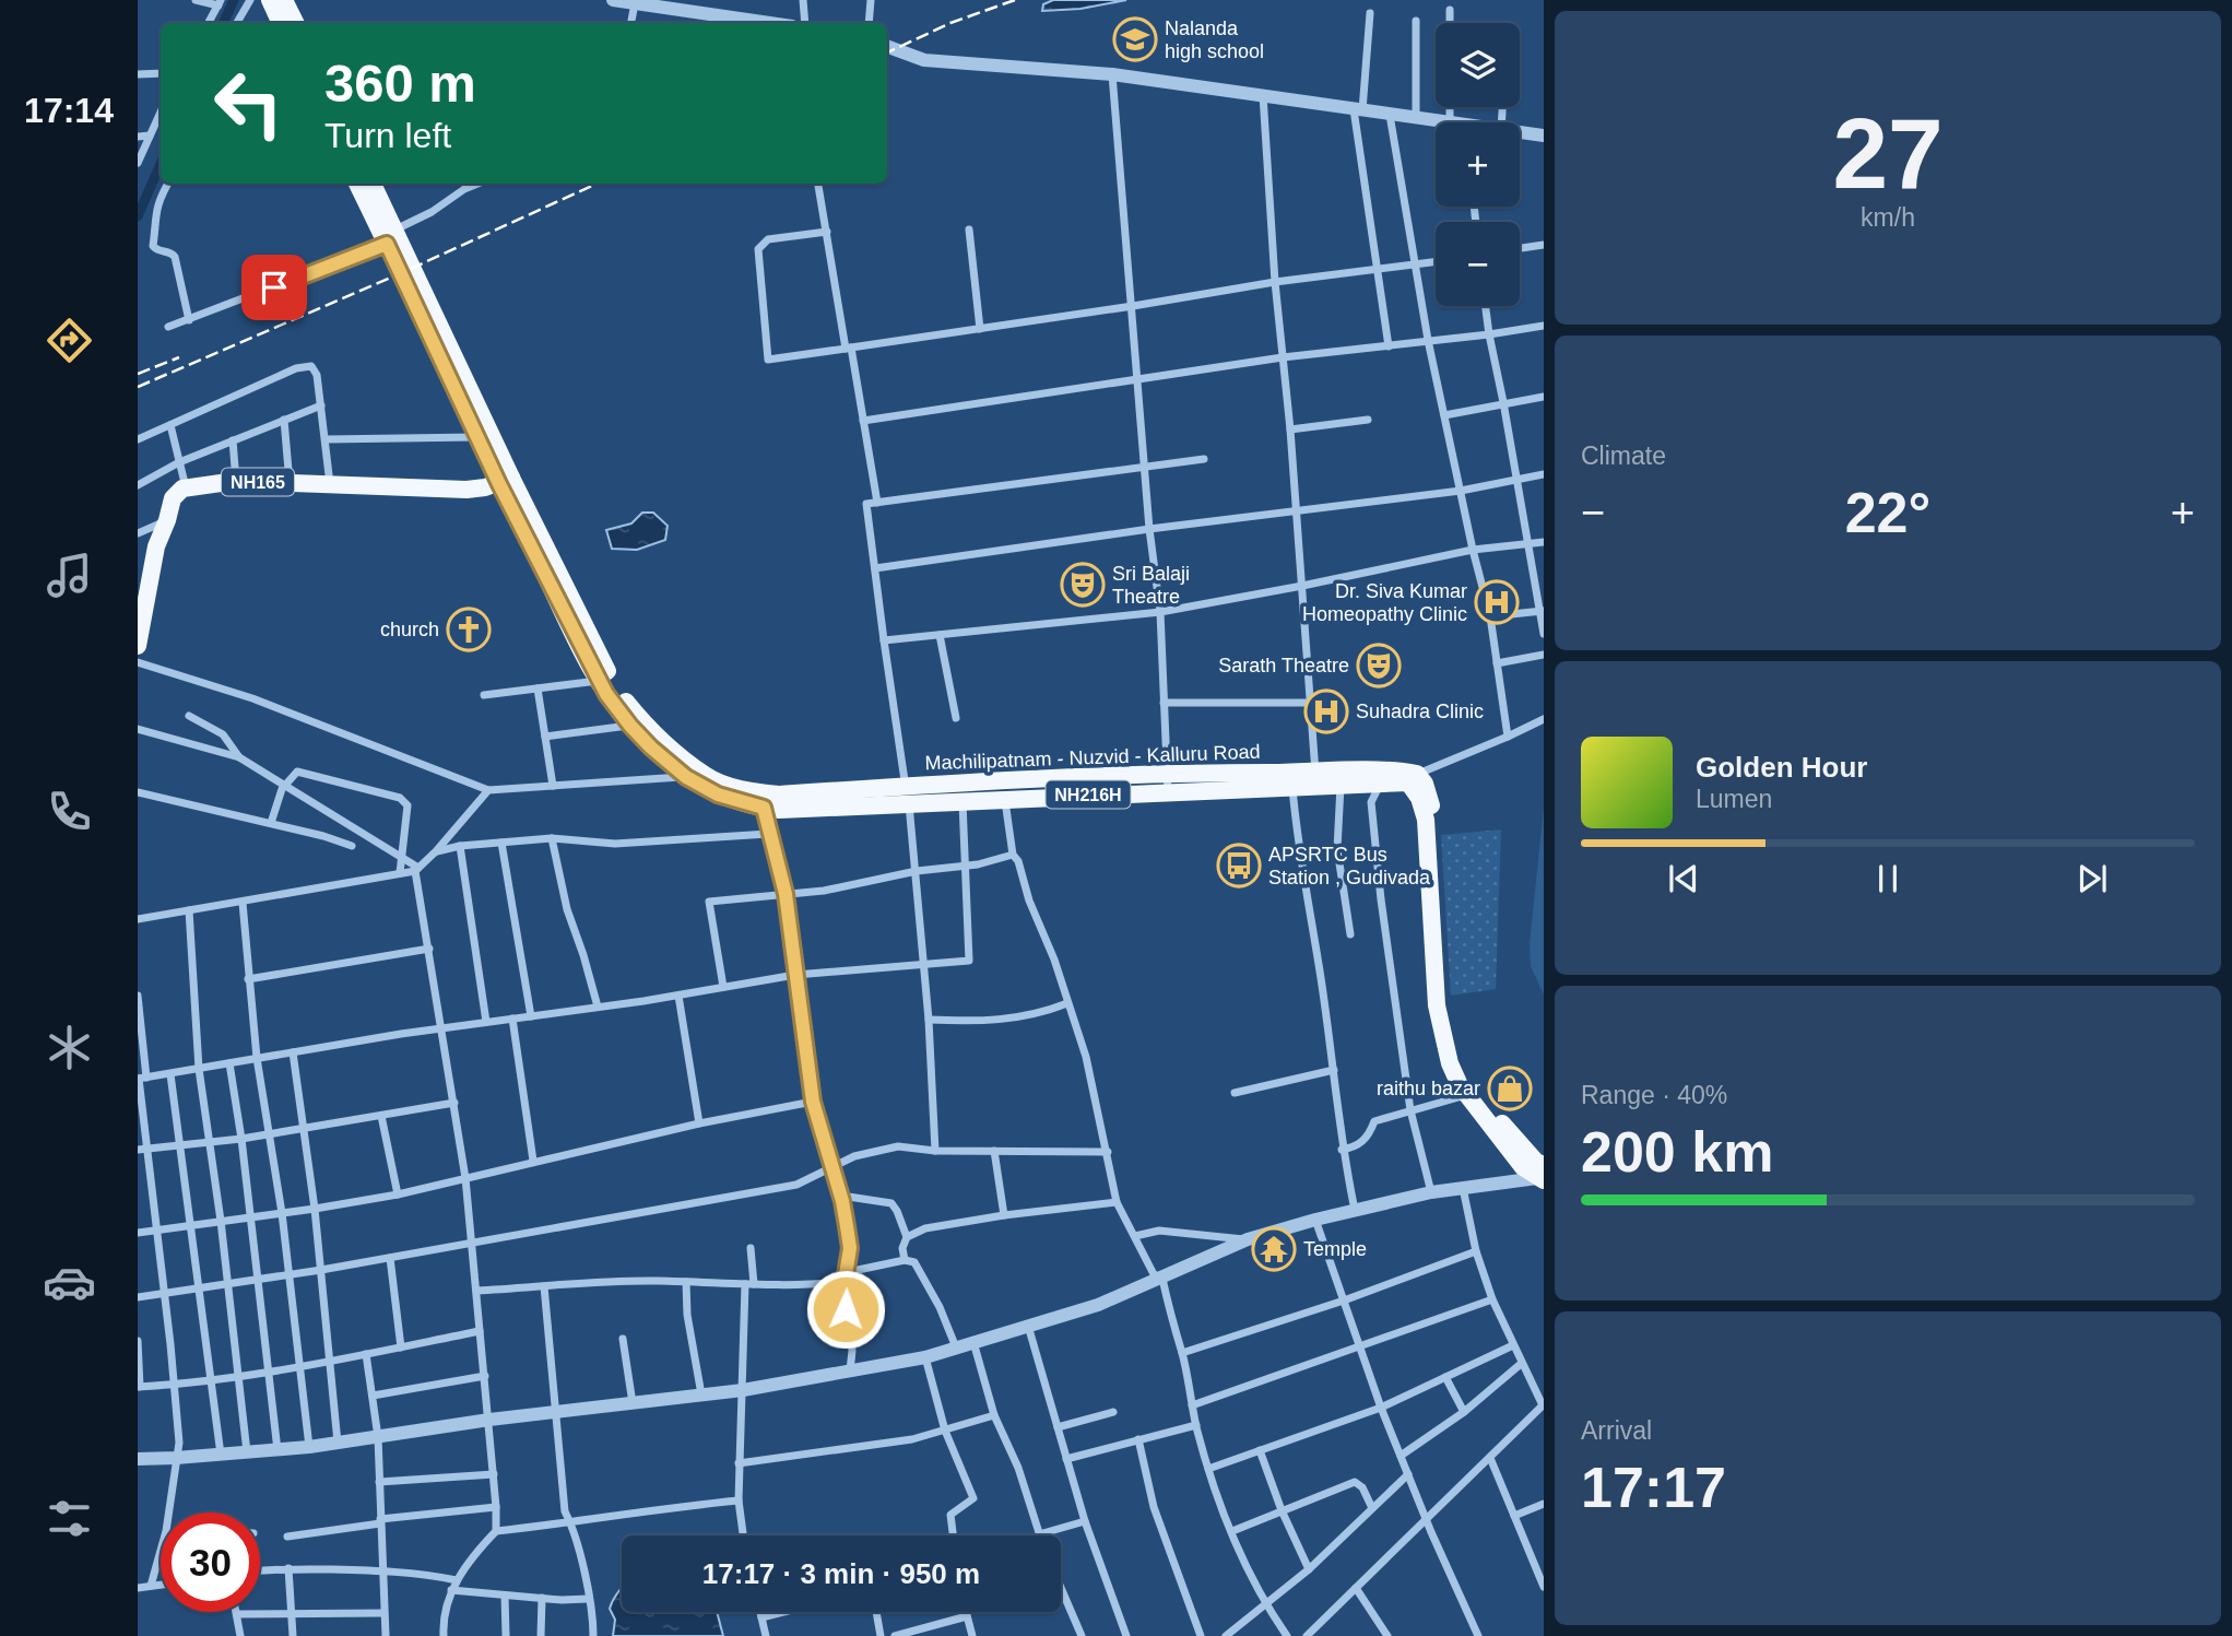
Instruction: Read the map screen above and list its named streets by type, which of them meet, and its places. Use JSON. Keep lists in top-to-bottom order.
{
  "streets": {
    "highway": ["NH165", "Machilipatnam - Nuzvid - Kalluru Road", "NH216H"]
  },
  "crossings": [
    ["NH165", "Machilipatnam - Nuzvid - Kalluru Road"]
  ],
  "places": {
    "school or university": ["Nalanda high school"],
    "theatre": ["Sri Balaji Theatre", "Sarath Theatre"],
    "hospital": ["Dr. Siva Kumar Homeopathy Clinic", "Suhadra Clinic"],
    "church": ["church"],
    "bus stop": ["APSRTC Bus Station , Gudivada"],
    "shop": ["raithu bazar"],
    "temple": ["Temple"]
  },
  "page": {
    "tabs": "17:14",
    "tile": [
      ["27", "km/h"],
      "Climate",
      ["Range · 40%", "200 km"],
      ["Arrival", "17:17"]
    ],
    "map_buttons": ["+", "−"],
    "turn": ["360 m", "Turn left"],
    "heat": ["−", "22°", "+"],
    "song": ["Golden Hour", "Lumen"],
    "limit": "30",
    "trip": "17:17 · 3 min · 950 m"
  }
}
